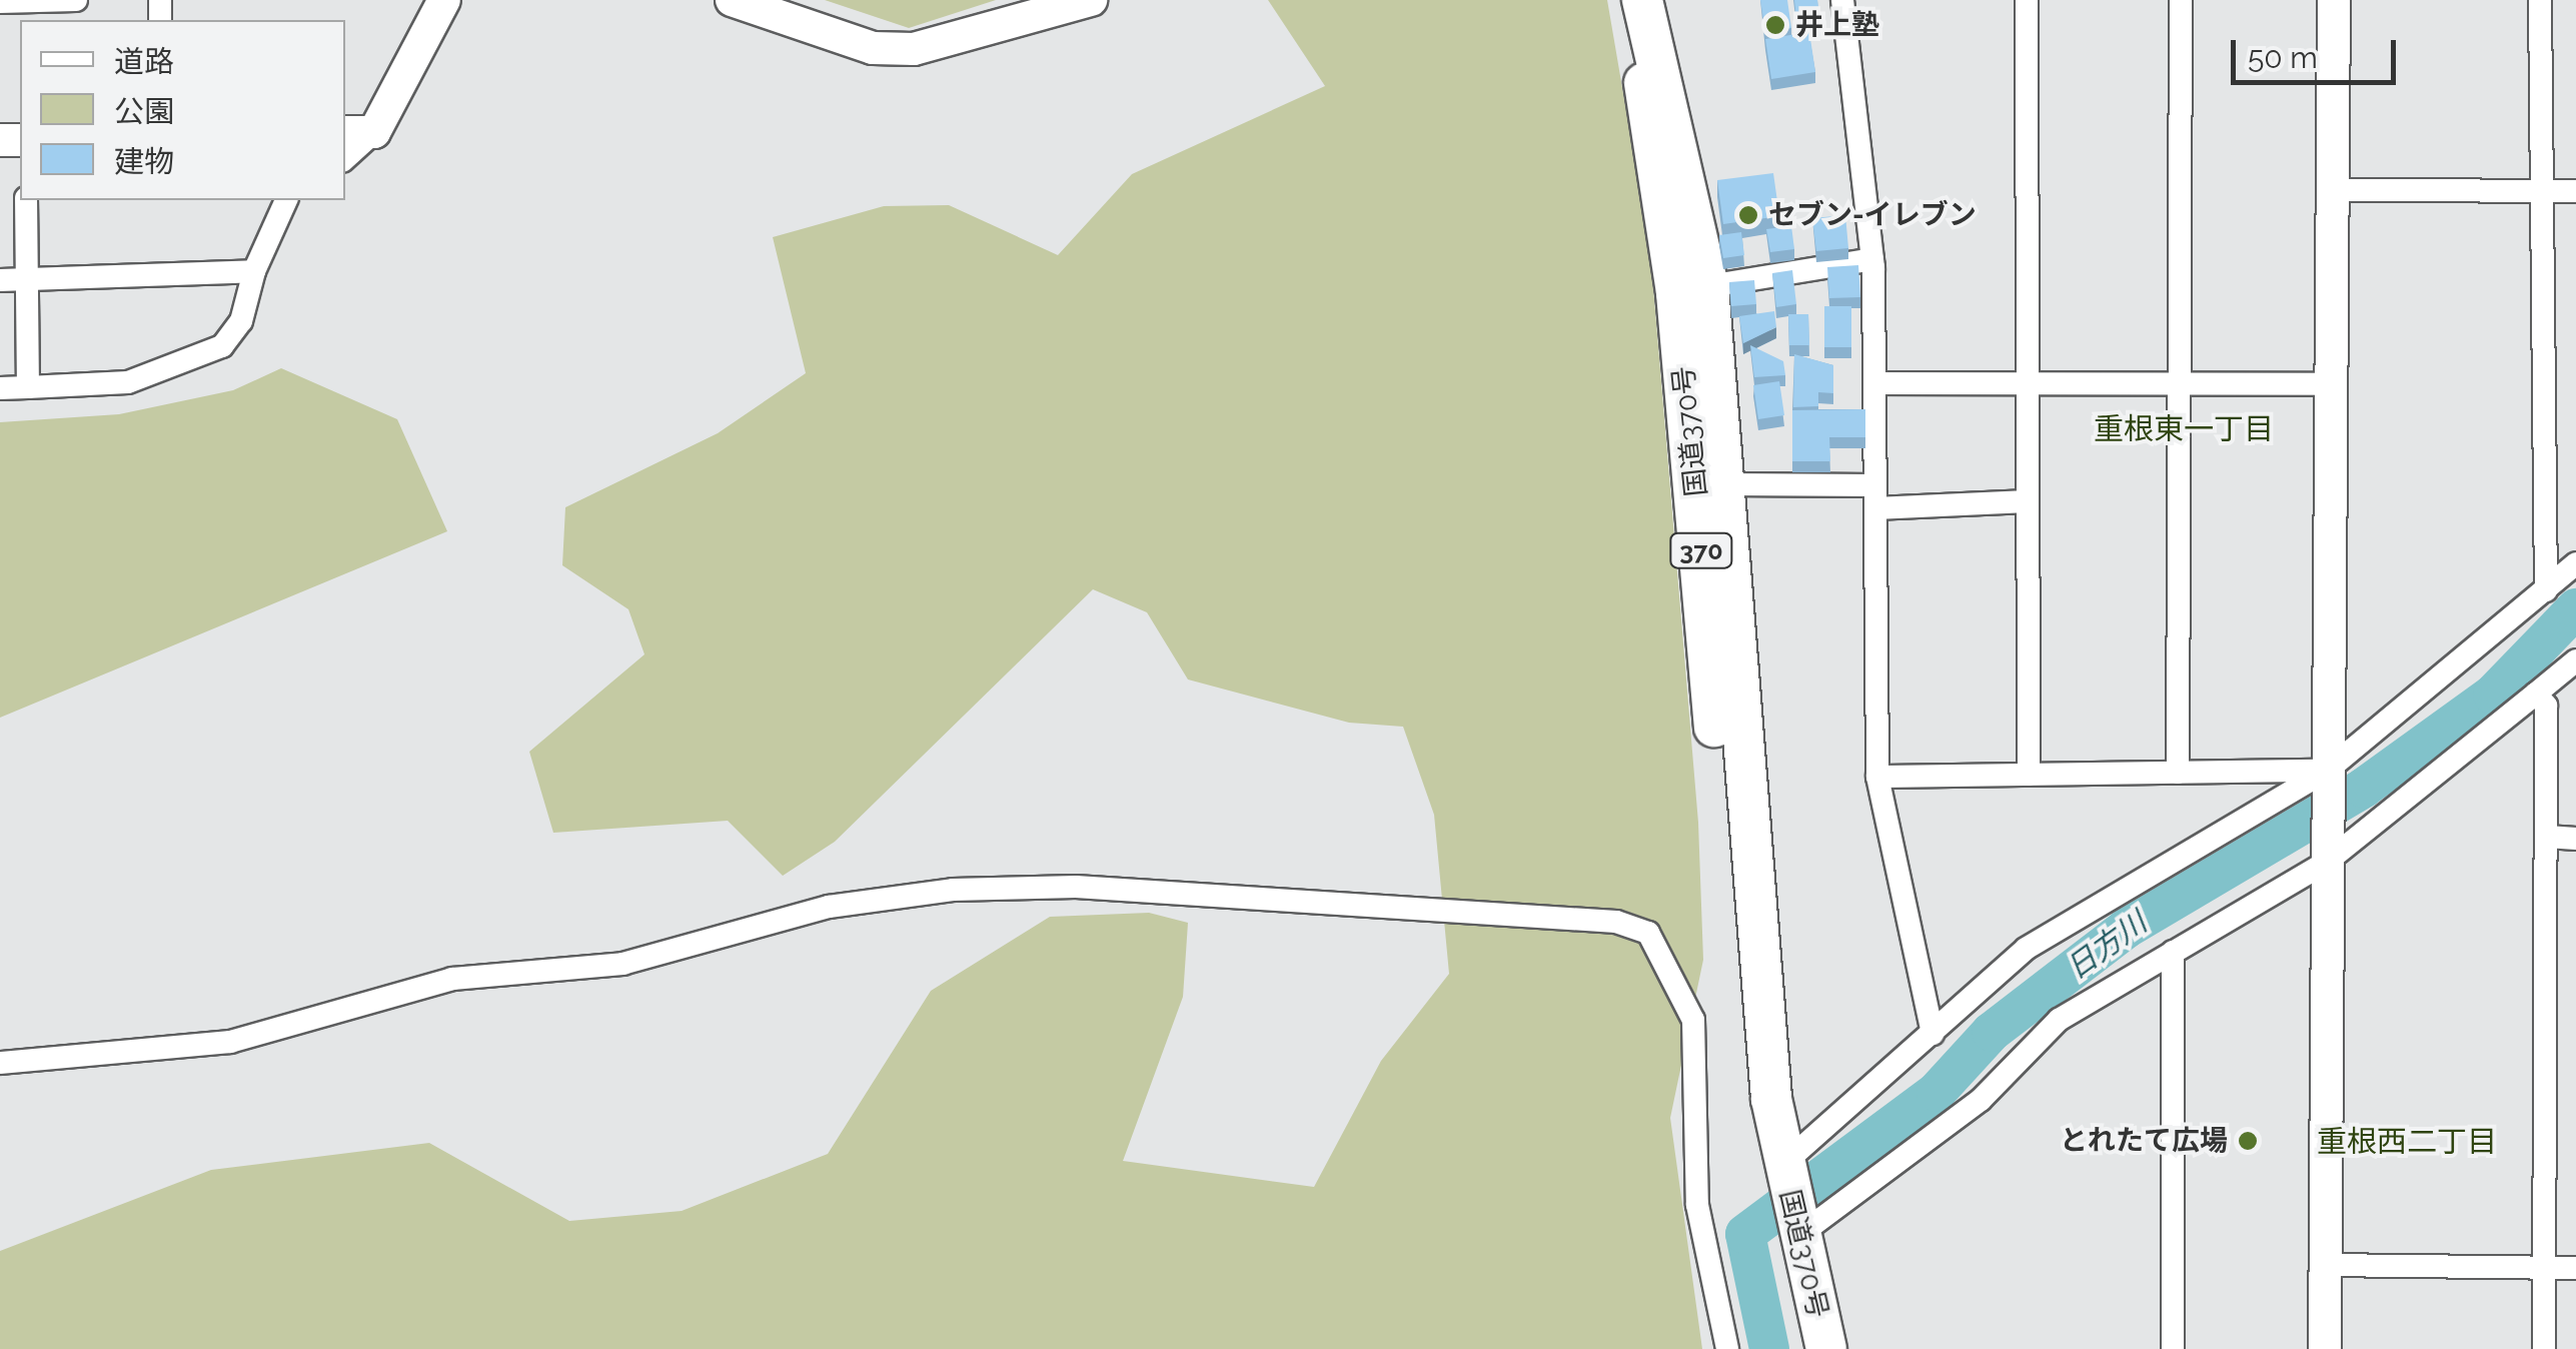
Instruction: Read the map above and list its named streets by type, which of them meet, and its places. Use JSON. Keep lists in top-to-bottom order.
{
  "streets": {
    "highway": ["国道370号", "370"]
  },
  "districts": ["重根東一丁目", "重根西二丁目"],
  "water": ["日方川"],
  "places": ["井上塾", "セブン-イレブン", "とれたて広場"],
  "legend": ["道路", "公園", "建物"],
  "scale_bar": "50 m"
}
